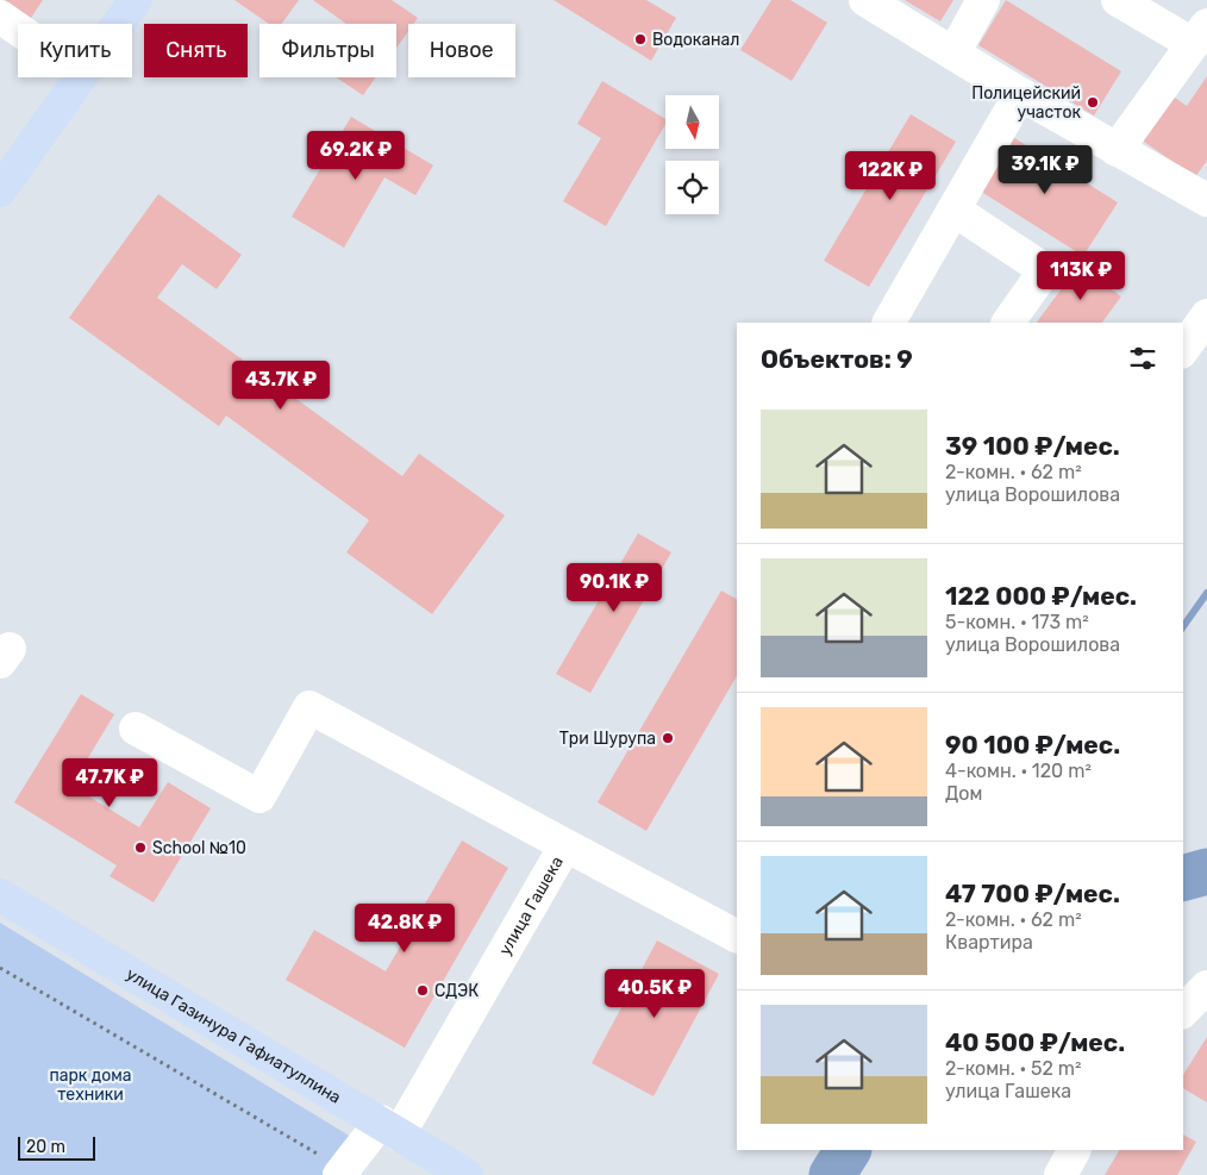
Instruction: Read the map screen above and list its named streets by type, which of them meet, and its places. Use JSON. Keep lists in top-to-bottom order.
{
  "streets": {
    "main road": ["улица Газинура Гафиатуллина"],
    "street": ["улица Гашека"]
  },
  "crossings": [
    ["улица Гашека", "улица Газинура Гафиатуллина"]
  ],
  "parks": ["парк дома техники"],
  "places": [
    "Водоканал",
    "Полицейский участок",
    "Три Шурупа",
    "School №10",
    "СДЭК"
  ],
  "scale_bar": "20 m",
  "north": "bottom",
  "page": {
    "chip": [
      "Купить",
      "Снять",
      "Фильтры",
      "Новое"
    ],
    "price": [
      "69.2K ₽",
      "39.1K ₽",
      "122K ₽",
      "113K ₽",
      "43.7K ₽",
      "90.1K ₽",
      "47.7K ₽",
      "42.8K ₽",
      "40.5K ₽"
    ],
    "heading": "Объектов: 9",
    "list": [
      {
        "name": "39 100 ₽/мес.",
        "note": "2-комн. · 62 m² · улица Ворошилова"
      },
      {
        "name": "122 000 ₽/мес.",
        "note": "5-комн. · 173 m² · улица Ворошилова"
      },
      {
        "name": "90 100 ₽/мес.",
        "note": "4-комн. · 120 m² · Дом"
      },
      {
        "name": "47 700 ₽/мес.",
        "note": "2-комн. · 62 m² · Квартира"
      },
      {
        "name": "40 500 ₽/мес.",
        "note": "2-комн. · 52 m² · улица Гашека"
      }
    ],
    "scale": "20 m"
  }
}
